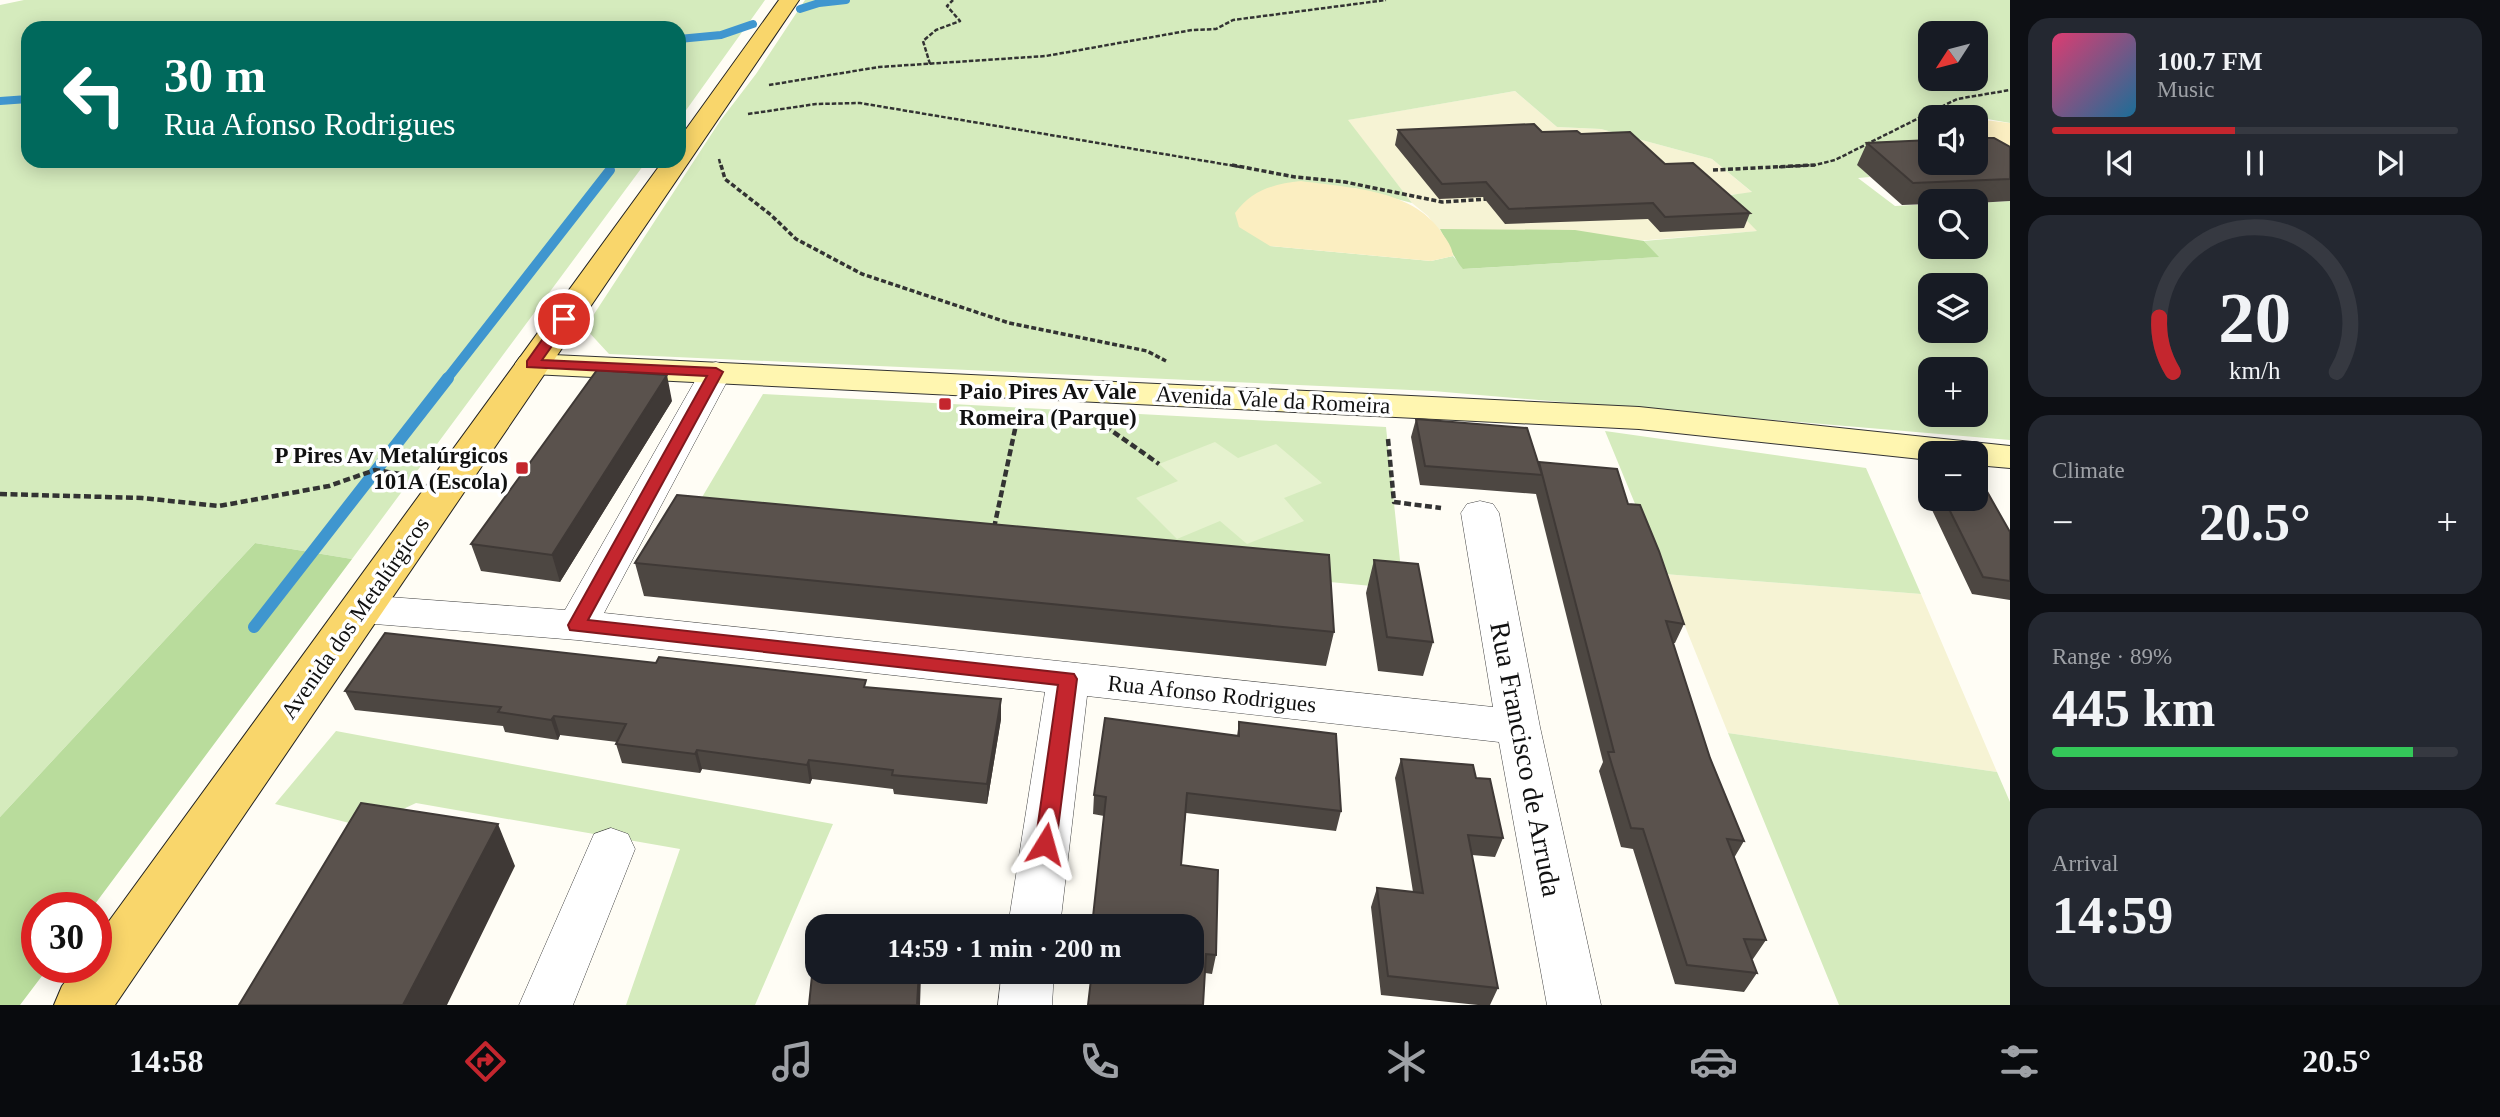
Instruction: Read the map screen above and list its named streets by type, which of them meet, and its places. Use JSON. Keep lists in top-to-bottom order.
{
  "streets": {
    "main road": ["Avenida dos Metalúrgicos"],
    "street": ["Avenida Vale da Romeira", "Rua Afonso Rodrigues", "Rua Francisco de Arruda"]
  },
  "crossings": [
    ["Avenida Vale da Romeira", "Avenida dos Metalúrgicos"],
    ["Avenida dos Metalúrgicos", "Rua Afonso Rodrigues"],
    ["Rua Afonso Rodrigues", "Rua Francisco de Arruda"]
  ],
  "places": {
    "transit": ["Paio Pires Av Vale Romeira (Parque)", "P Pires Av Metalúrgicos 101A (Escola)"]
  },
  "north": "bottom left",
  "page": {
    "map_buttons": ["+", "−"],
    "turn": ["30 m", "Rua Afonso Rodrigues"],
    "song": ["100.7 FM", "Music"],
    "tile": [
      "Climate",
      ["Range · 89%", "445 km"],
      ["Arrival", "14:59"]
    ],
    "heat": ["−", "20.5°", "+"],
    "limit": "30",
    "trip": "14:59 · 1 min · 200 m",
    "tabs": ["14:58", "20.5°"],
    "gauge": ["20", "km/h"]
  }
}
